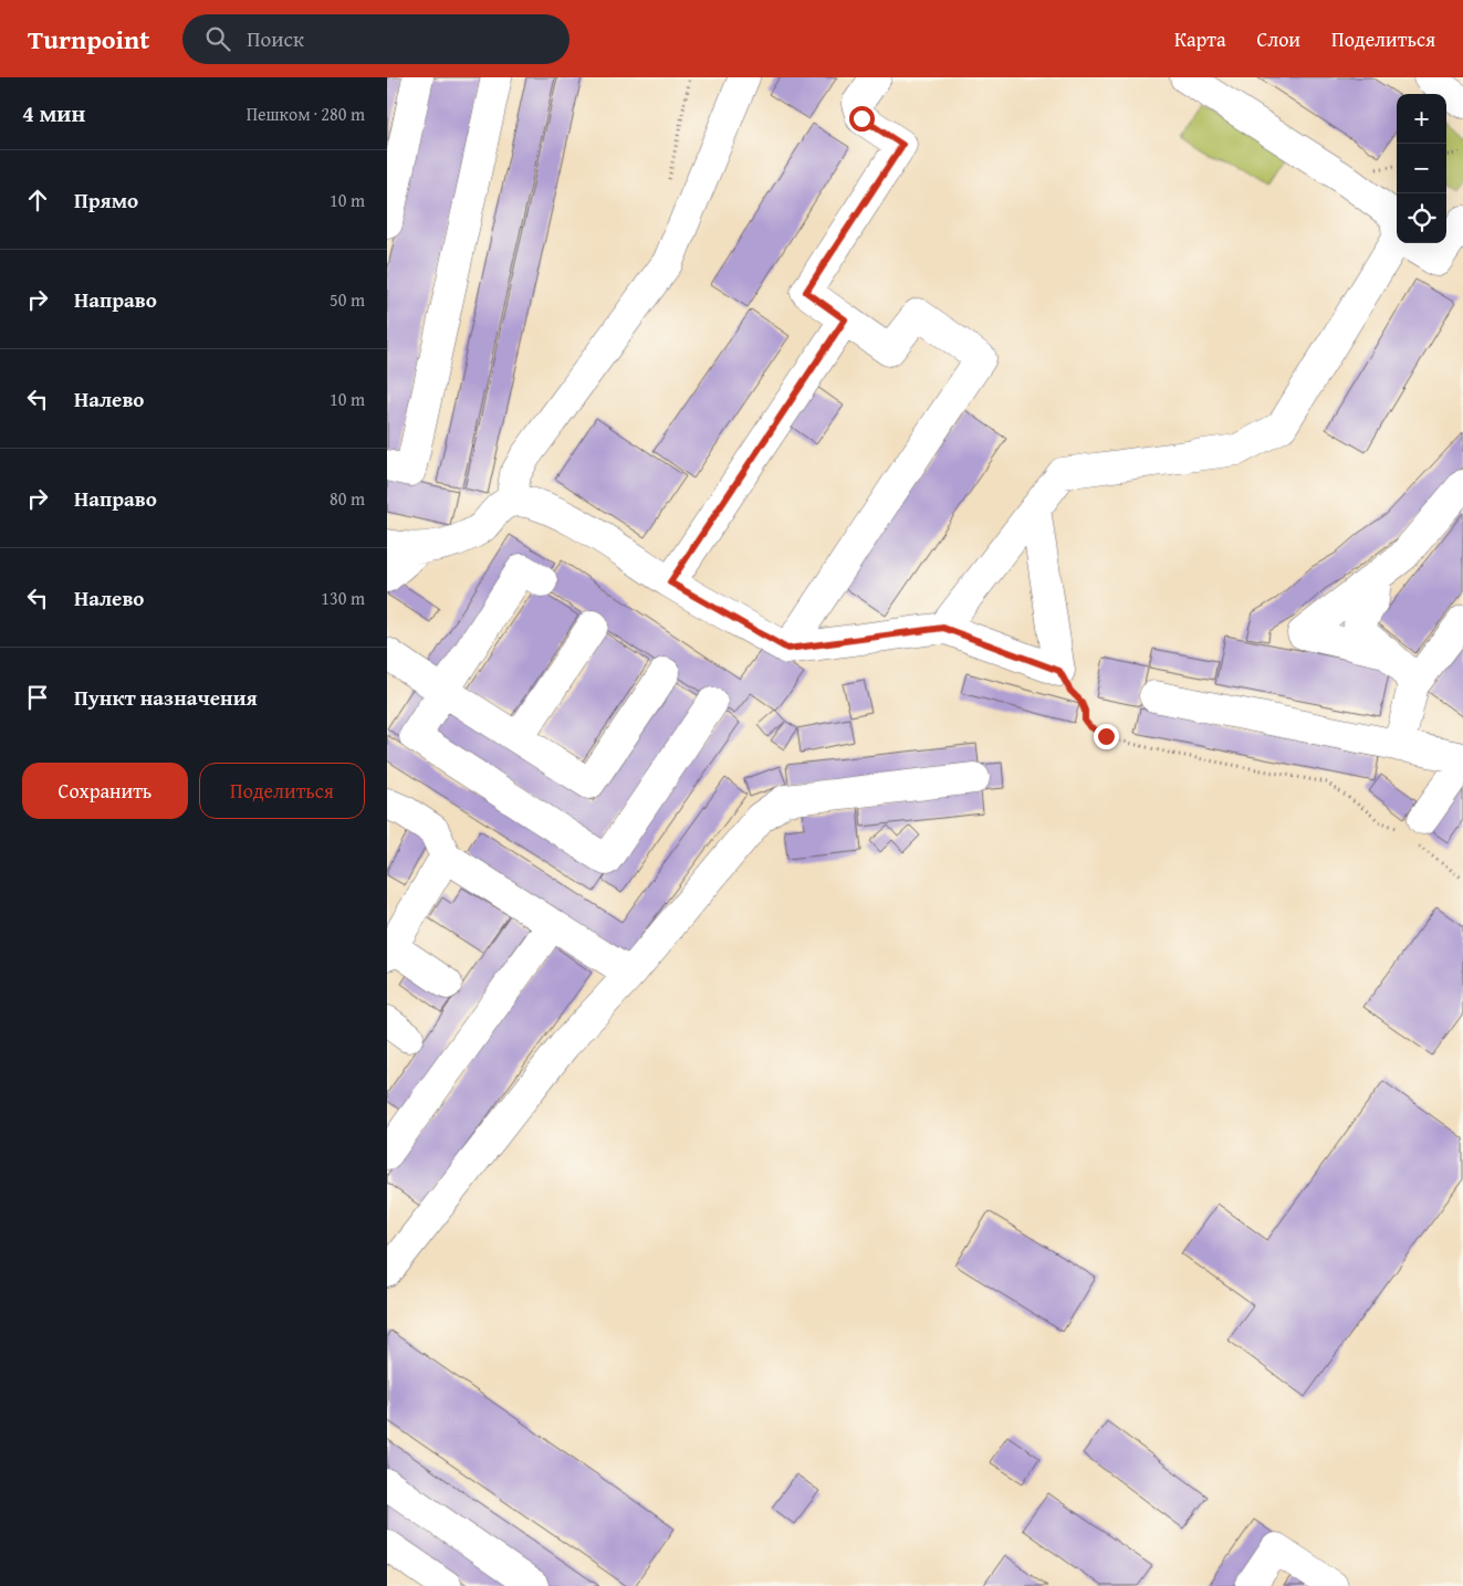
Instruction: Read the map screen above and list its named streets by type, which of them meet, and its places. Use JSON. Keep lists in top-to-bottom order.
{
  "page": {
    "header": "Turnpoint",
    "search": "Поиск",
    "nav": ["Карта", "Слои", "Поделиться"],
    "heading": ["4 мин", "Пешком · 280 m"],
    "map_buttons": ["+", "−"],
    "list": [
      ["Прямо", "10 m"],
      ["Направо", "50 m"],
      ["Налево", "10 m"],
      ["Направо", "80 m"],
      ["Налево", "130 m"],
      "Пункт назначения"
    ],
    "buttons": ["Сохранить", "Поделиться"]
  }
}
